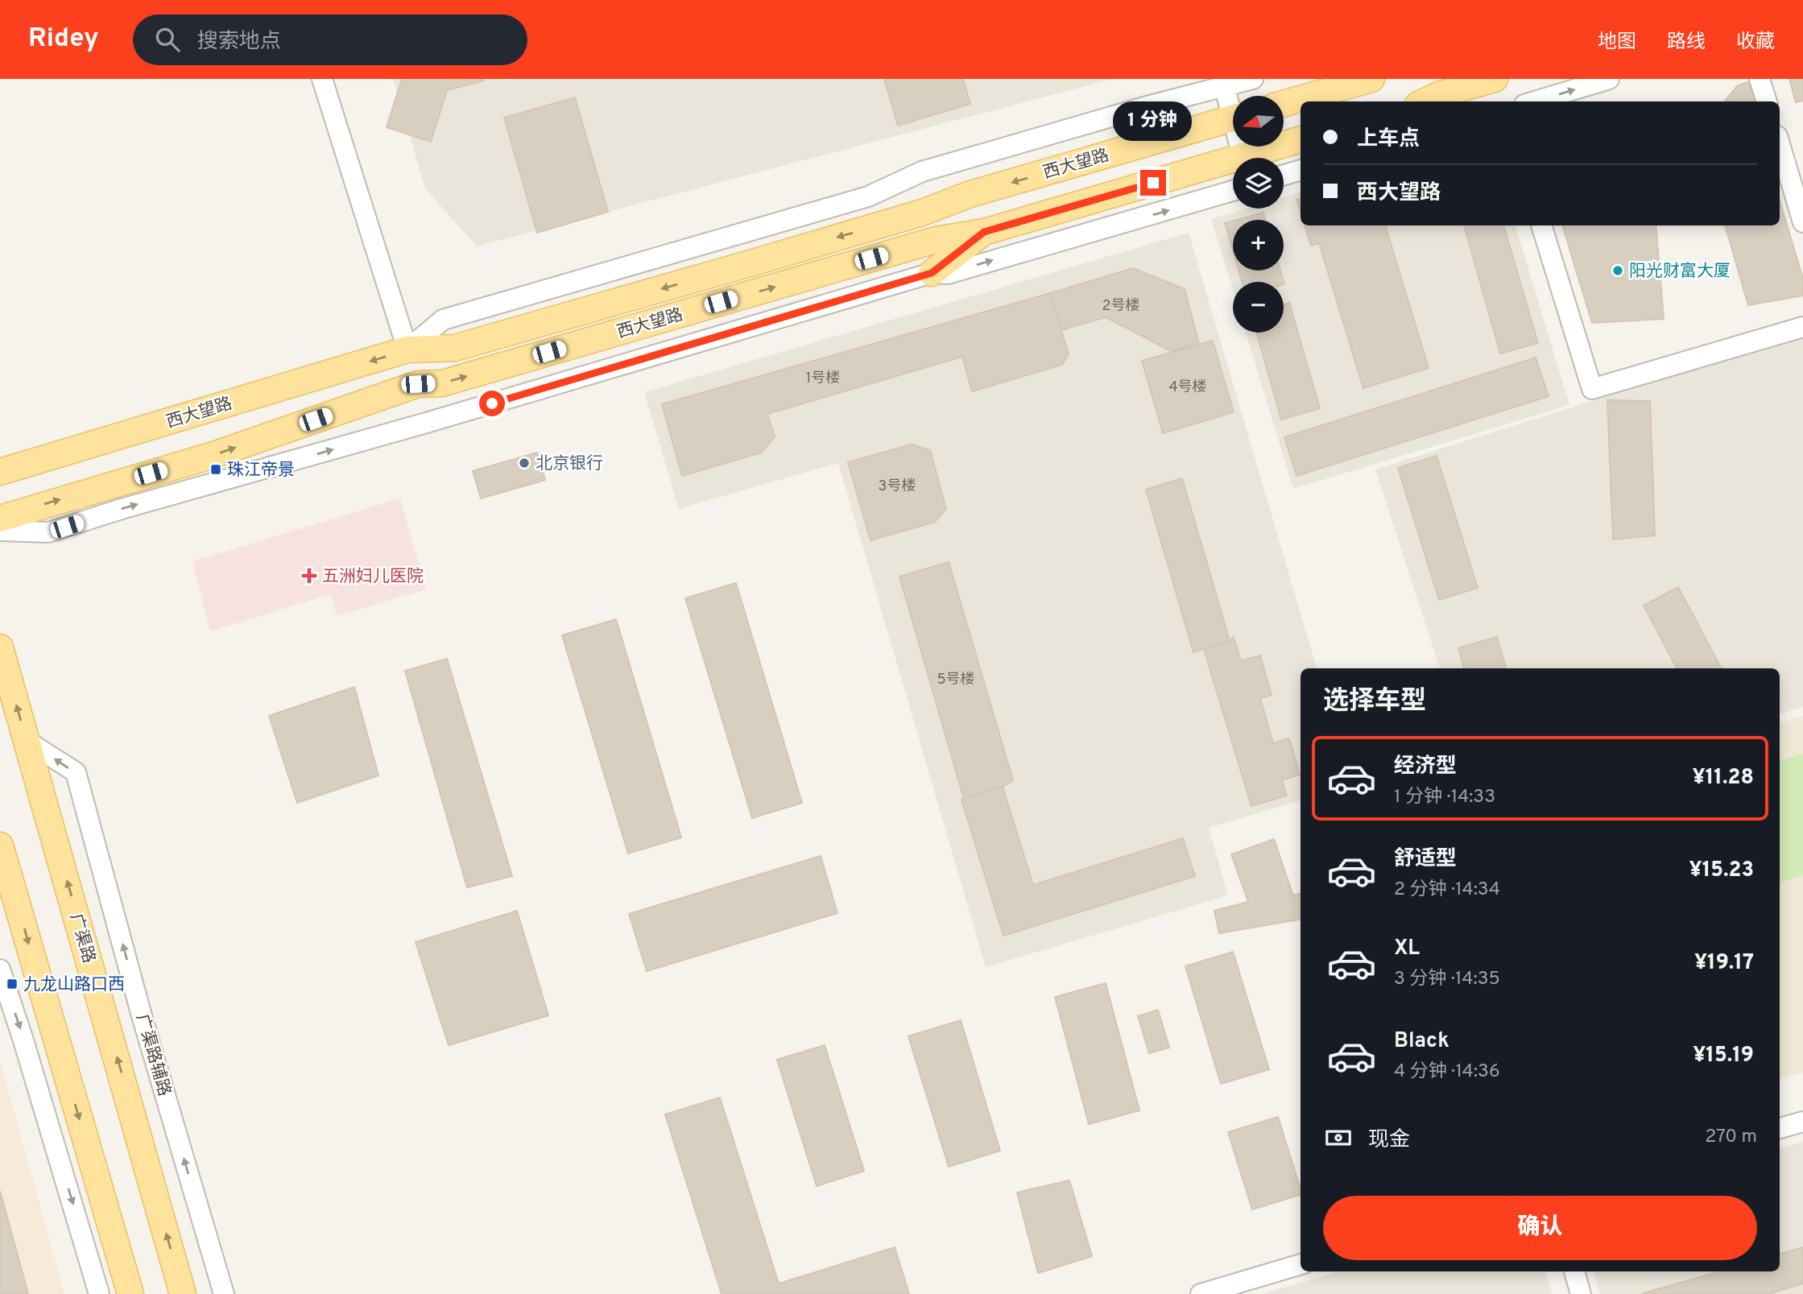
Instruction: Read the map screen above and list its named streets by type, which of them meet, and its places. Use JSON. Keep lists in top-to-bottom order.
{
  "streets": {
    "main road": ["西大望路", "广渠路"],
    "street": ["广渠路辅路"]
  },
  "crossings": [
    ["广渠路", "广渠路辅路"]
  ],
  "places": {
    "other": ["阳光财富大厦", "北京银行"],
    "transit": ["珠江帝景", "九龙山路口西"],
    "health": ["五洲妇儿医院"]
  },
  "house_numbers": [
    "2号楼",
    "1号楼",
    "4号楼",
    "3号楼",
    "5号楼"
  ],
  "north": "left",
  "page": {
    "header": "Ridey",
    "search": "搜索地点",
    "nav": ["地图", "路线", "收藏"],
    "map_buttons": ["+", "−"],
    "bubble": "1 分钟",
    "banner": ["上车点", "西大望路"],
    "heading": "选择车型",
    "list": [
      {
        "name": "经济型",
        "note": "1 分钟 · 14:33",
        "value": "¥11.28"
      },
      {
        "name": "舒适型",
        "note": "2 分钟 · 14:34",
        "value": "¥15.23"
      },
      {
        "name": "XL",
        "note": "3 分钟 · 14:35",
        "value": "¥19.17"
      },
      {
        "name": "Black",
        "note": "4 分钟 · 14:36",
        "value": "¥15.19"
      }
    ],
    "pay": ["现金", "270 m"],
    "buttons": "确认"
  }
}
